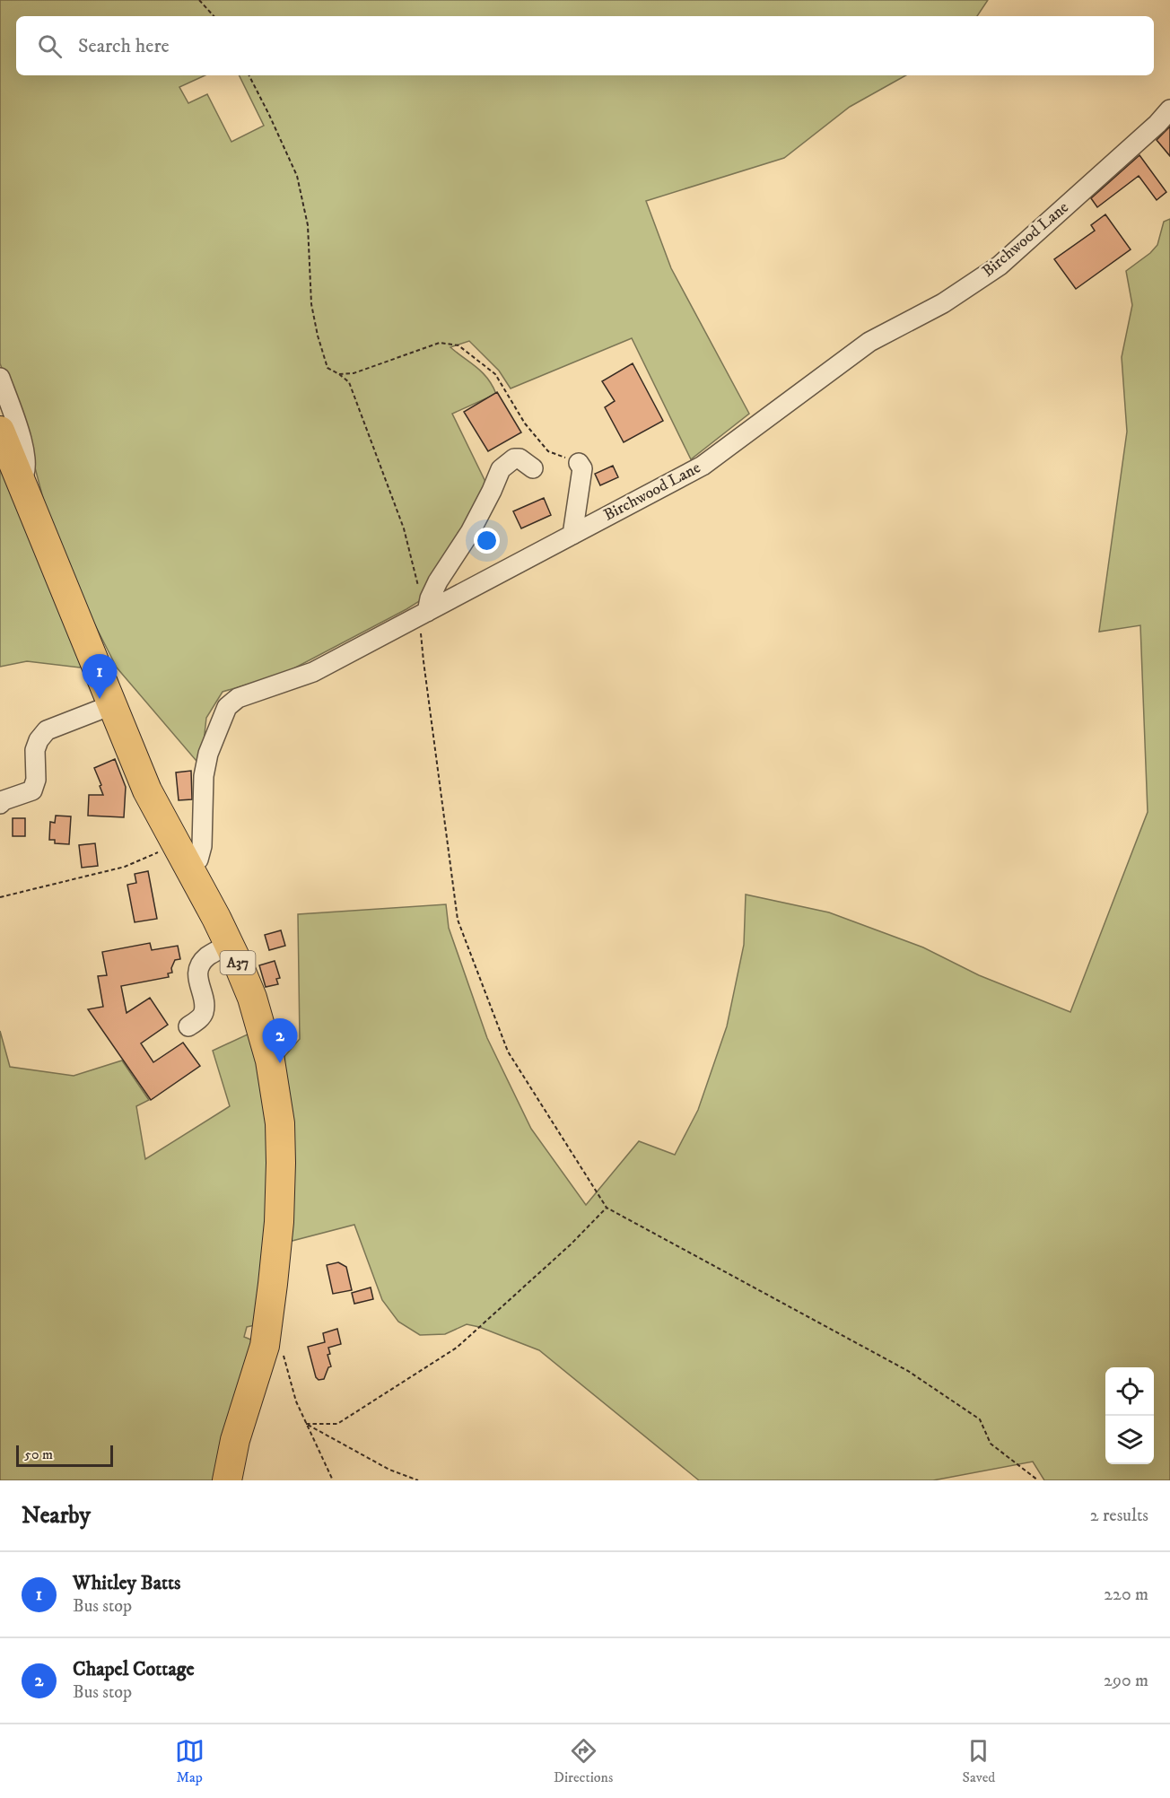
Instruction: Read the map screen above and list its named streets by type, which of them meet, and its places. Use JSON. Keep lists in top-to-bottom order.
{
  "streets": {
    "highway": ["A37"],
    "street": ["Birchwood Lane"]
  },
  "crossings": [
    ["Birchwood Lane", "A37"]
  ],
  "scale_bar": "50 m",
  "page": {
    "search": "Search here",
    "pins": ["1", "2"],
    "scale": "50 m",
    "heading": ["Nearby", "2 results"],
    "list": [
      {
        "mark": "1",
        "name": "Whitley Batts",
        "note": "Bus stop",
        "value": "220 m"
      },
      {
        "mark": "2",
        "name": "Chapel Cottage",
        "note": "Bus stop",
        "value": "290 m"
      }
    ],
    "nav": ["Map", "Directions", "Saved"]
  }
}
